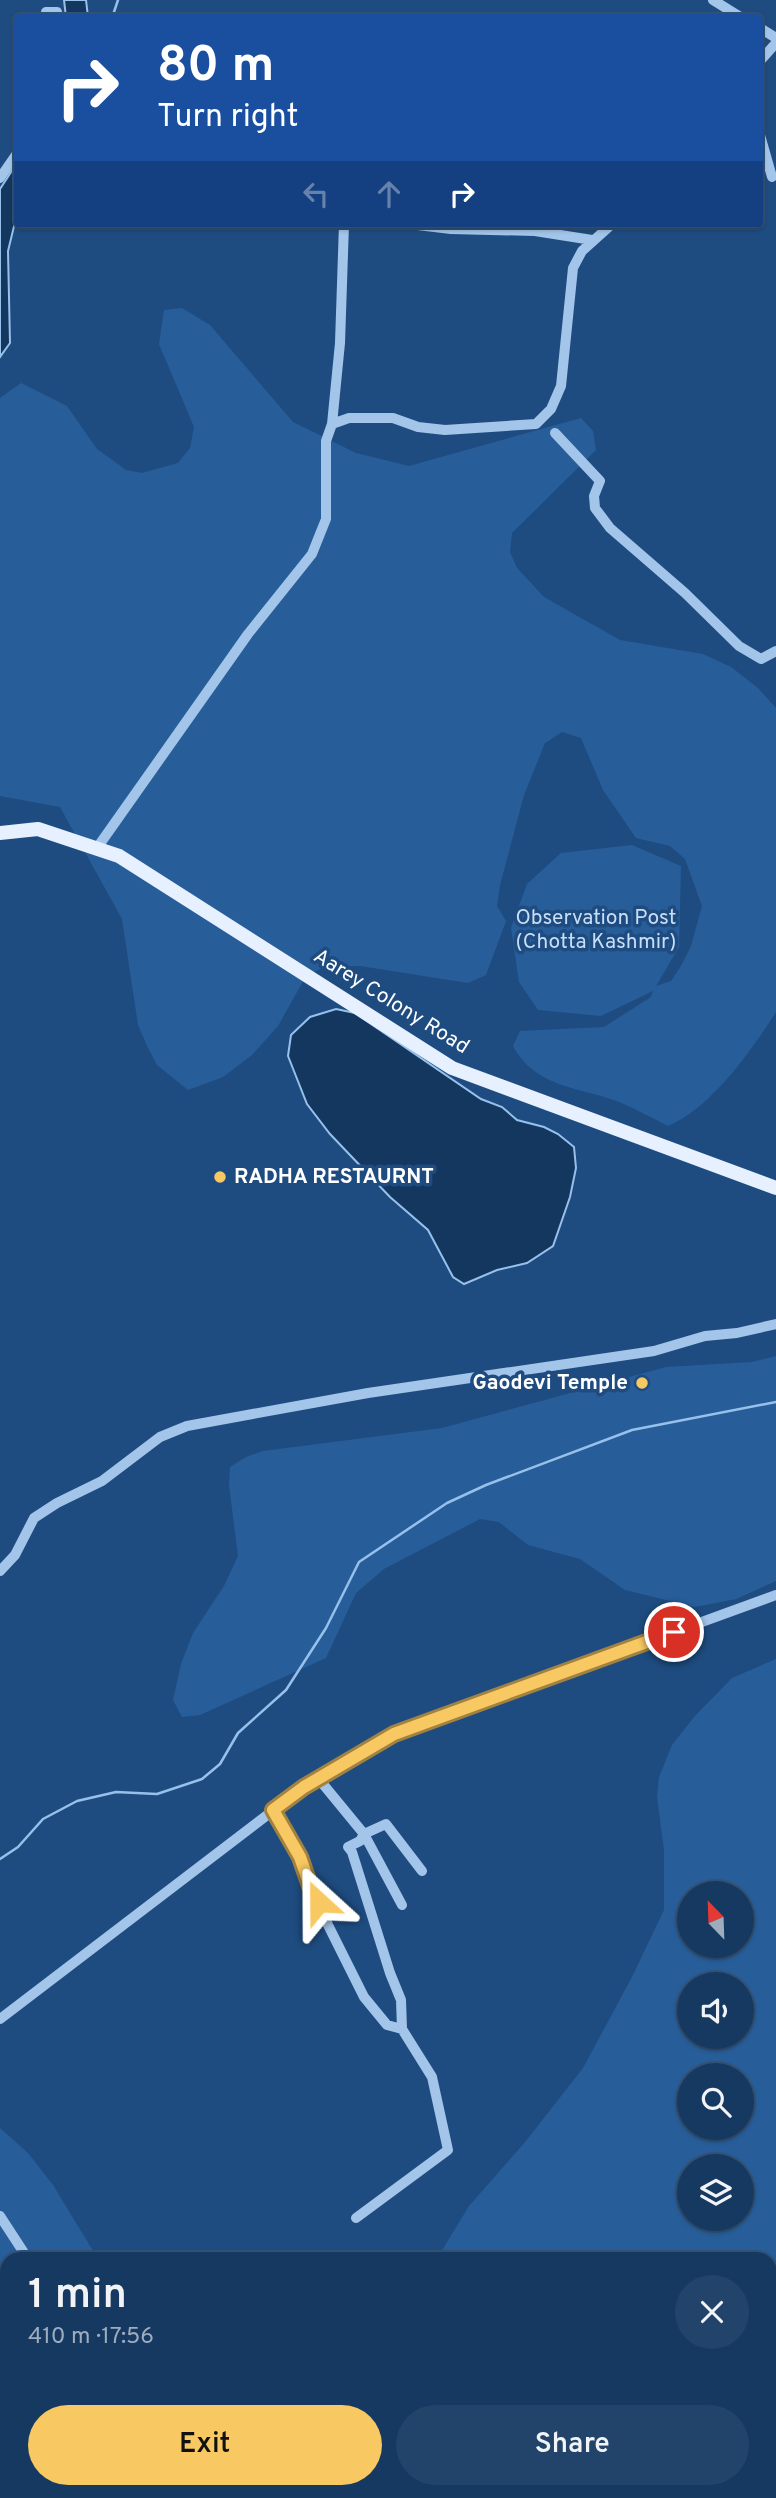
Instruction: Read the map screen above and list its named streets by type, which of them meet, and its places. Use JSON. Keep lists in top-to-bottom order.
{
  "streets": {
    "main road": ["Aarey Colony Road"]
  },
  "parks": ["Observation Post (Chotta Kashmir)"],
  "places": ["RADHA RESTAURNT", "Gaodevi Temple"],
  "north": "top left",
  "page": {
    "turn": ["80 m", "Turn right"],
    "heading": ["1 min", "410 m · 17:56"],
    "buttons": ["Exit", "Share"]
  }
}
